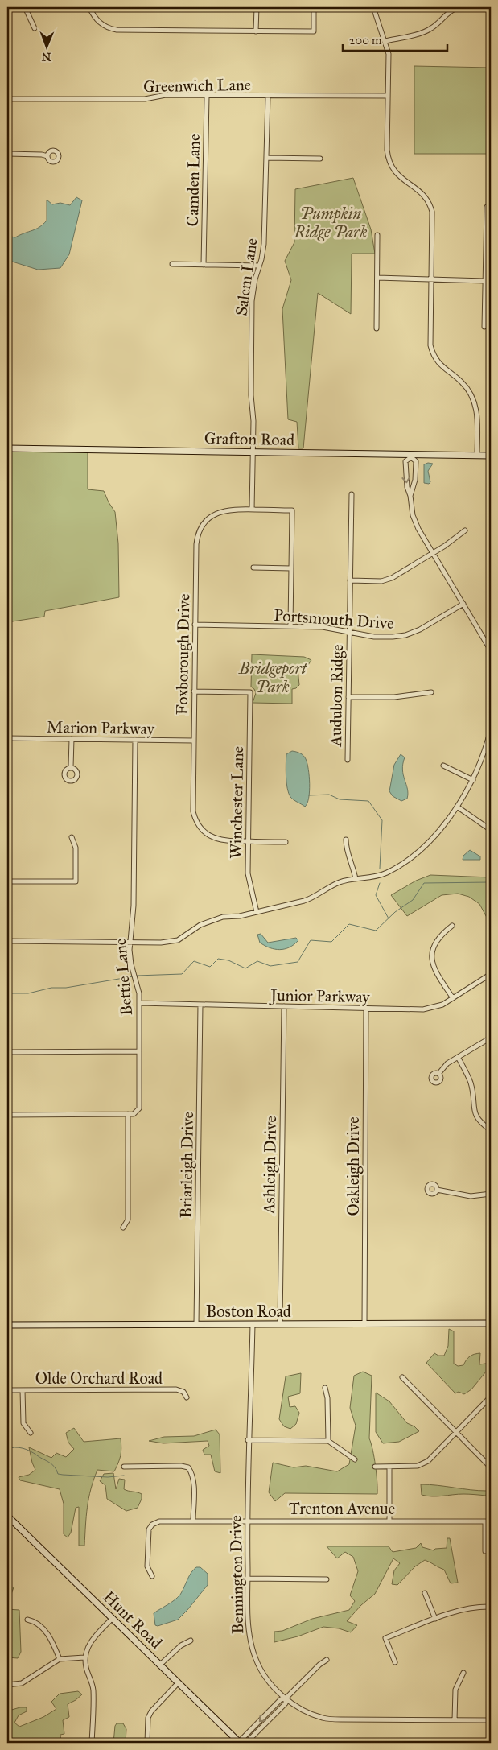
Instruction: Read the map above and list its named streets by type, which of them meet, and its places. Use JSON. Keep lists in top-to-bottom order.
{
  "streets": {
    "street": [
      "Greenwich Lane",
      "Camden Lane",
      "Salem Lane",
      "Grafton Road",
      "Portsmouth Drive",
      "Foxborough Drive",
      "Audubon Ridge",
      "Marion Parkway",
      "Winchester Lane",
      "Bettie Lane",
      "Junior Parkway",
      "Briarleigh Drive",
      "Ashleigh Drive",
      "Oakleigh Drive",
      "Boston Road",
      "Olde Orchard Road",
      "Trenton Avenue",
      "Bennington Drive",
      "Hunt Road"
    ]
  },
  "crossings": [
    ["Greenwich Lane", "Camden Lane"],
    ["Greenwich Lane", "Salem Lane"],
    ["Salem Lane", "Grafton Road"],
    ["Salem Lane", "Foxborough Drive"],
    ["Portsmouth Drive", "Foxborough Drive"],
    ["Portsmouth Drive", "Audubon Ridge"],
    ["Foxborough Drive", "Marion Parkway"],
    ["Foxborough Drive", "Winchester Lane"],
    ["Marion Parkway", "Bettie Lane"],
    ["Bettie Lane", "Junior Parkway"],
    ["Junior Parkway", "Briarleigh Drive"],
    ["Junior Parkway", "Ashleigh Drive"],
    ["Junior Parkway", "Oakleigh Drive"],
    ["Briarleigh Drive", "Boston Road"],
    ["Ashleigh Drive", "Boston Road"],
    ["Oakleigh Drive", "Boston Road"],
    ["Boston Road", "Bennington Drive"],
    ["Trenton Avenue", "Bennington Drive"]
  ],
  "parks": ["Pumpkin Ridge Park", "Bridgeport Park"],
  "scale_bar": "200 m",
  "north": "bottom"
}
